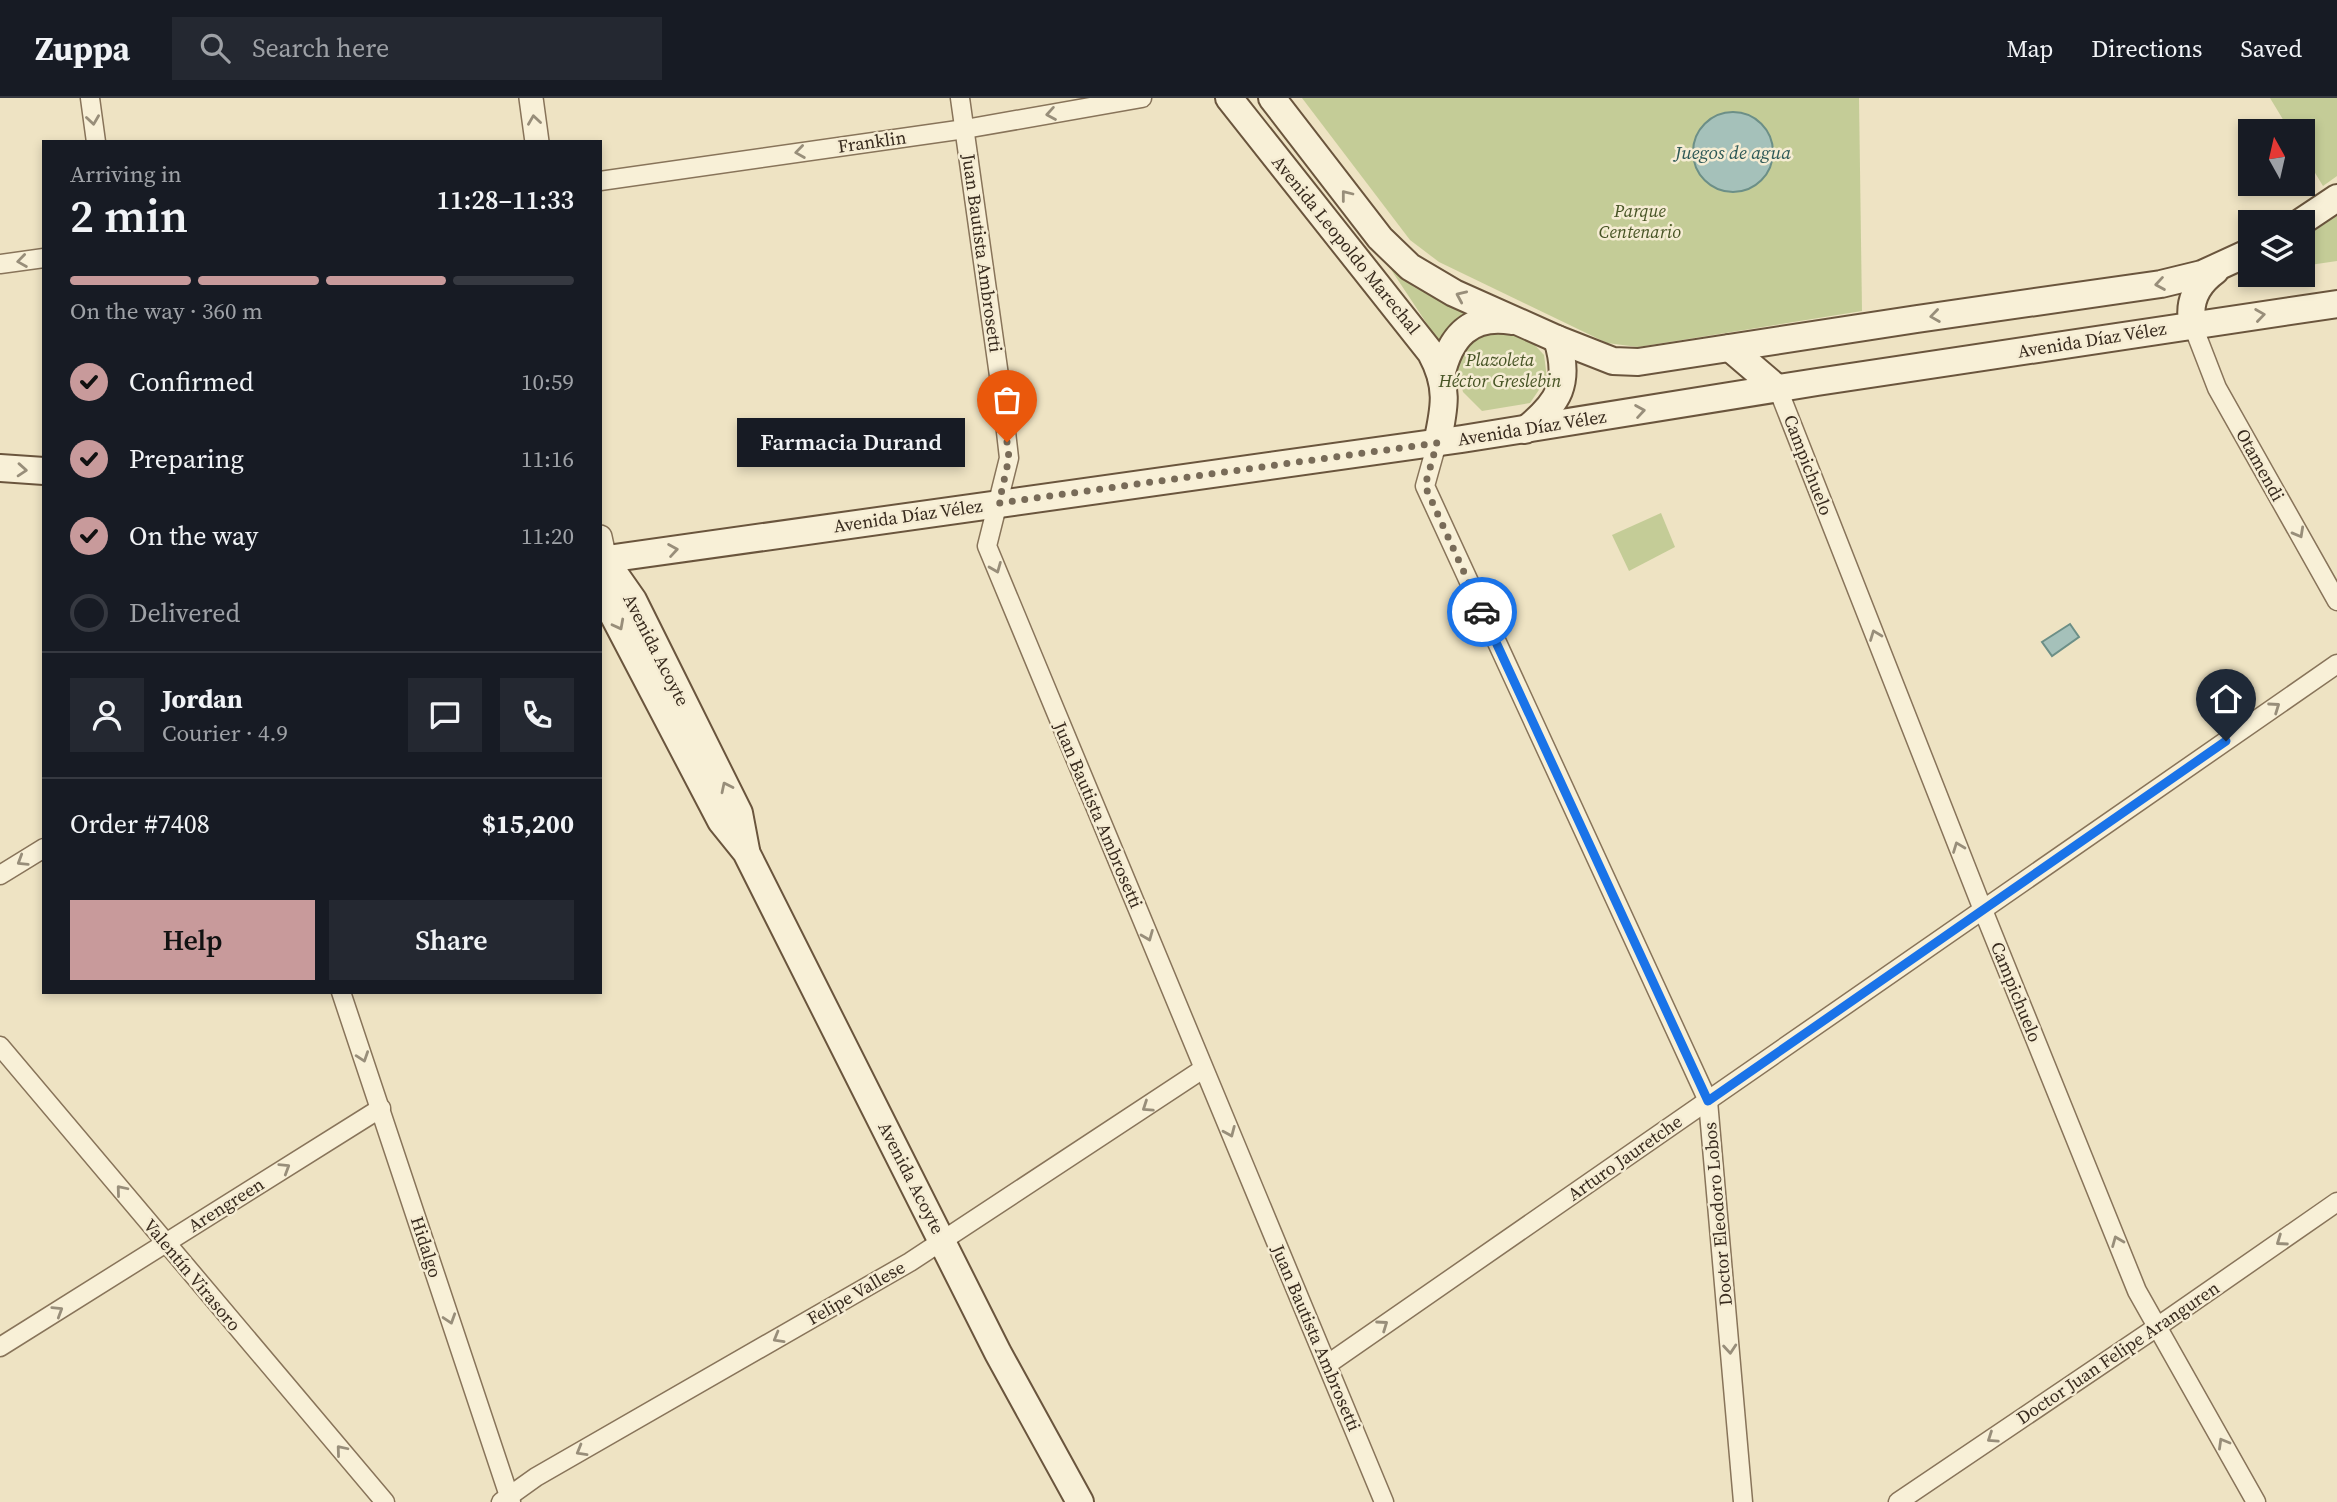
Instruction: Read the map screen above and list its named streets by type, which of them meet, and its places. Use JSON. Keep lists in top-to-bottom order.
{
  "streets": {
    "main road": ["Avenida Leopoldo Marechal", "Avenida Díaz Vélez", "Avenida Acoyte"],
    "street": [
      "Franklin",
      "Juan Bautista Ambrosetti",
      "Campichuelo",
      "Otamendi",
      "Arturo Jauretche",
      "Arengreen",
      "Doctor Eleodoro Lobos",
      "Hidalgo",
      "Valentín Virasoro",
      "Felipe Vallese",
      "Doctor Juan Felipe Aranguren"
    ]
  },
  "crossings": [
    ["Franklin", "Juan Bautista Ambrosetti"],
    ["Avenida Leopoldo Marechal", "Avenida Díaz Vélez"],
    ["Avenida Leopoldo Marechal", "Doctor Eleodoro Lobos"],
    ["Juan Bautista Ambrosetti", "Avenida Díaz Vélez"],
    ["Juan Bautista Ambrosetti", "Arturo Jauretche"],
    ["Juan Bautista Ambrosetti", "Felipe Vallese"],
    ["Avenida Díaz Vélez", "Campichuelo"],
    ["Avenida Díaz Vélez", "Otamendi"],
    ["Avenida Díaz Vélez", "Avenida Acoyte"],
    ["Avenida Díaz Vélez", "Doctor Eleodoro Lobos"],
    ["Campichuelo", "Arturo Jauretche"],
    ["Campichuelo", "Doctor Juan Felipe Aranguren"],
    ["Avenida Acoyte", "Felipe Vallese"],
    ["Arturo Jauretche", "Doctor Eleodoro Lobos"],
    ["Arengreen", "Hidalgo"],
    ["Arengreen", "Valentín Virasoro"],
    ["Hidalgo", "Felipe Vallese"]
  ],
  "one_way": [
    "Franklin",
    "Juan Bautista Ambrosetti",
    "Campichuelo",
    "Otamendi",
    "Arturo Jauretche",
    "Arengreen",
    "Doctor Eleodoro Lobos",
    "Hidalgo",
    "Valentín Virasoro",
    "Felipe Vallese",
    "Doctor Juan Felipe Aranguren"
  ],
  "water": ["Juegos de agua"],
  "parks": ["Parque Centenario", "Plazoleta Héctor Greslebin"],
  "places": ["Farmacia Durand"],
  "north": "top",
  "page": {
    "header": "Zuppa",
    "search": "Search here",
    "nav": ["Map", "Directions", "Saved"],
    "heading": ["2 min", "Arriving in", "11:28–11:33"],
    "panel": [
      "Jordan",
      "Courier · 4.9",
      "Order #7408",
      "$15,200"
    ],
    "bar": "On the way · 360 m",
    "list": [
      ["Confirmed", "10:59"],
      ["Preparing", "11:16"],
      ["On the way", "11:20"],
      "Delivered"
    ],
    "bubble": "Farmacia Durand",
    "buttons": ["Help", "Share"]
  }
}
